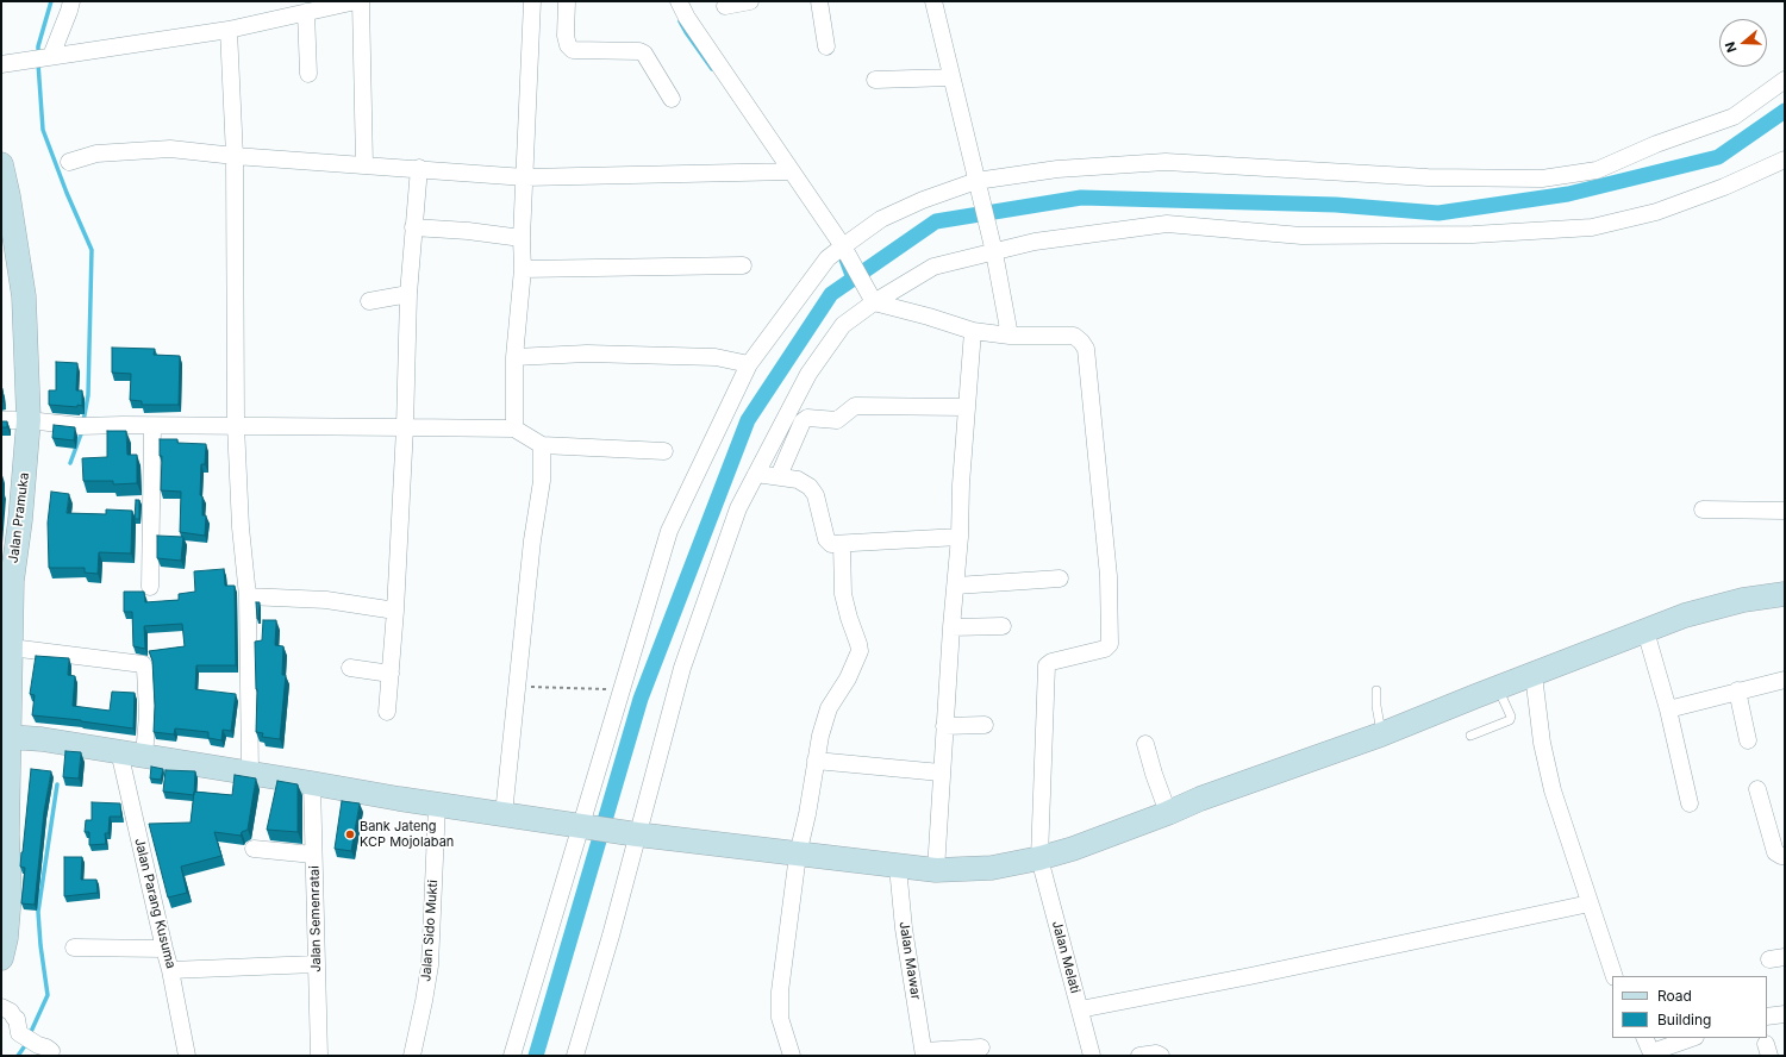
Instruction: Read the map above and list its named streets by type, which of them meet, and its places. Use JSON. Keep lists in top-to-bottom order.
{
  "streets": {
    "main road": ["Jalan Pramuka"],
    "street": [
      "Jalan Parang Kusuma",
      "Jalan Semenratai",
      "Jalan Sido Mukti",
      "Jalan Melati",
      "Jalan Mawar"
    ]
  },
  "places": ["Bank Jateng KCP Mojolaban"],
  "legend": ["Road", "Building"],
  "north": "left"
}
